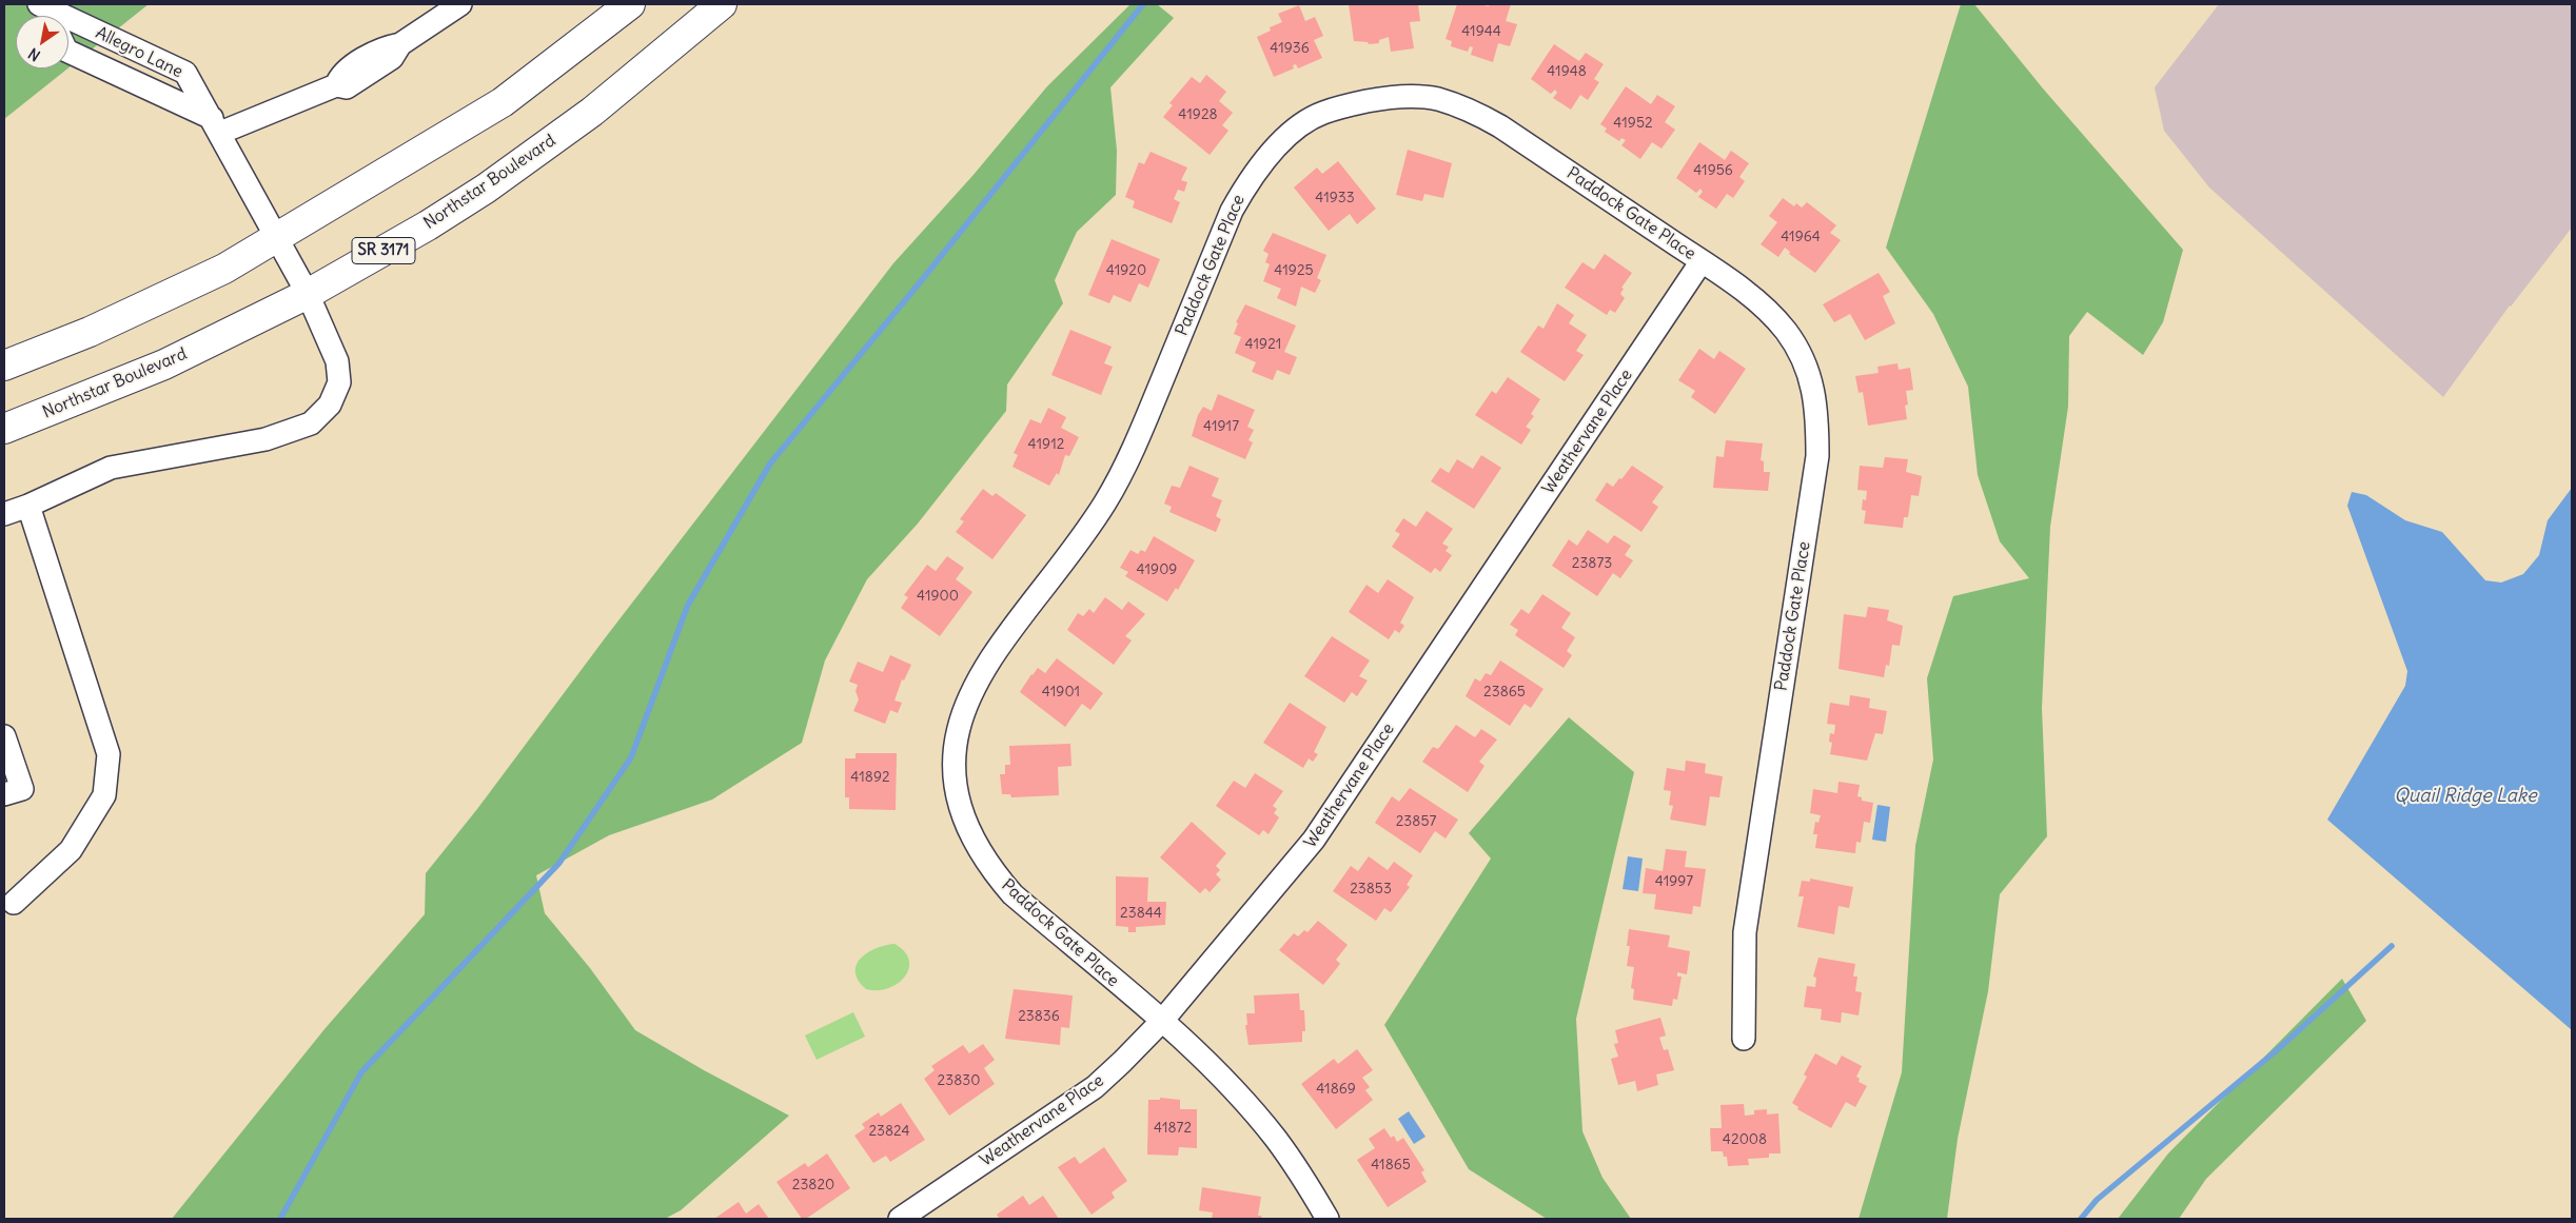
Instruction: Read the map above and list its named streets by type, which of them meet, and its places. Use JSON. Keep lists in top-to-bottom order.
{
  "streets": {
    "main road": ["Northstar Boulevard", "SR 3171"],
    "street": ["Allegro Lane", "Paddock Gate Place", "Weathervane Place"]
  },
  "crossings": [
    ["Allegro Lane", "Northstar Boulevard"],
    ["Paddock Gate Place", "Weathervane Place"]
  ],
  "water": ["Quail Ridge Lake"],
  "house_numbers": [
    "41944",
    "41936",
    "41948",
    "41928",
    "41952",
    "41956",
    "41933",
    "41964",
    "41920",
    "41925",
    "41921",
    "41917",
    "41912",
    "23873",
    "41909",
    "41900",
    "41901",
    "23865",
    "41892",
    "23857",
    "41997",
    "23853",
    "23844",
    "23836",
    "23830",
    "41869",
    "41872",
    "23824",
    "42008",
    "41865",
    "23820"
  ],
  "north": "bottom left"
}
